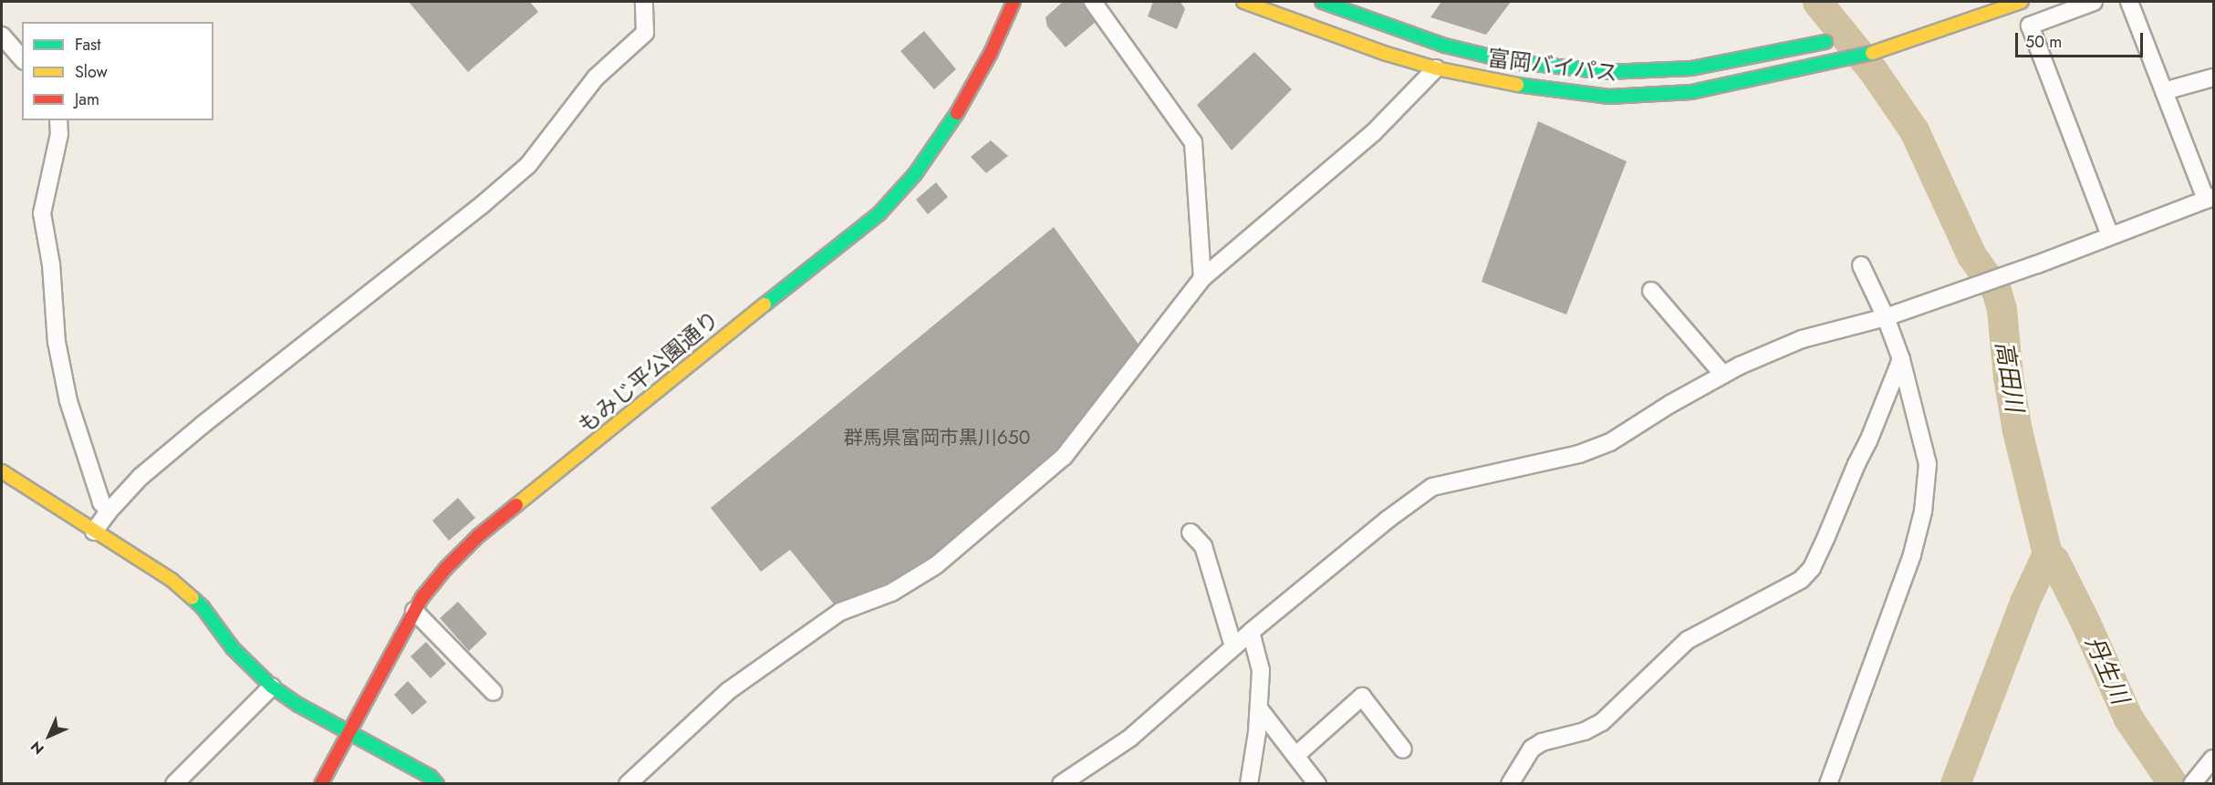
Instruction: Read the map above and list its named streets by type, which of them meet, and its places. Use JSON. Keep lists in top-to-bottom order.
{
  "streets": {
    "main road": ["富岡バイパス", "もみじ平公園通り"]
  },
  "water": ["高田川", "丹生川"],
  "house_numbers": ["群馬県富岡市黒川650"],
  "legend": ["Fast", "Slow", "Jam"],
  "scale_bar": "50 m",
  "north": "bottom left"
}
